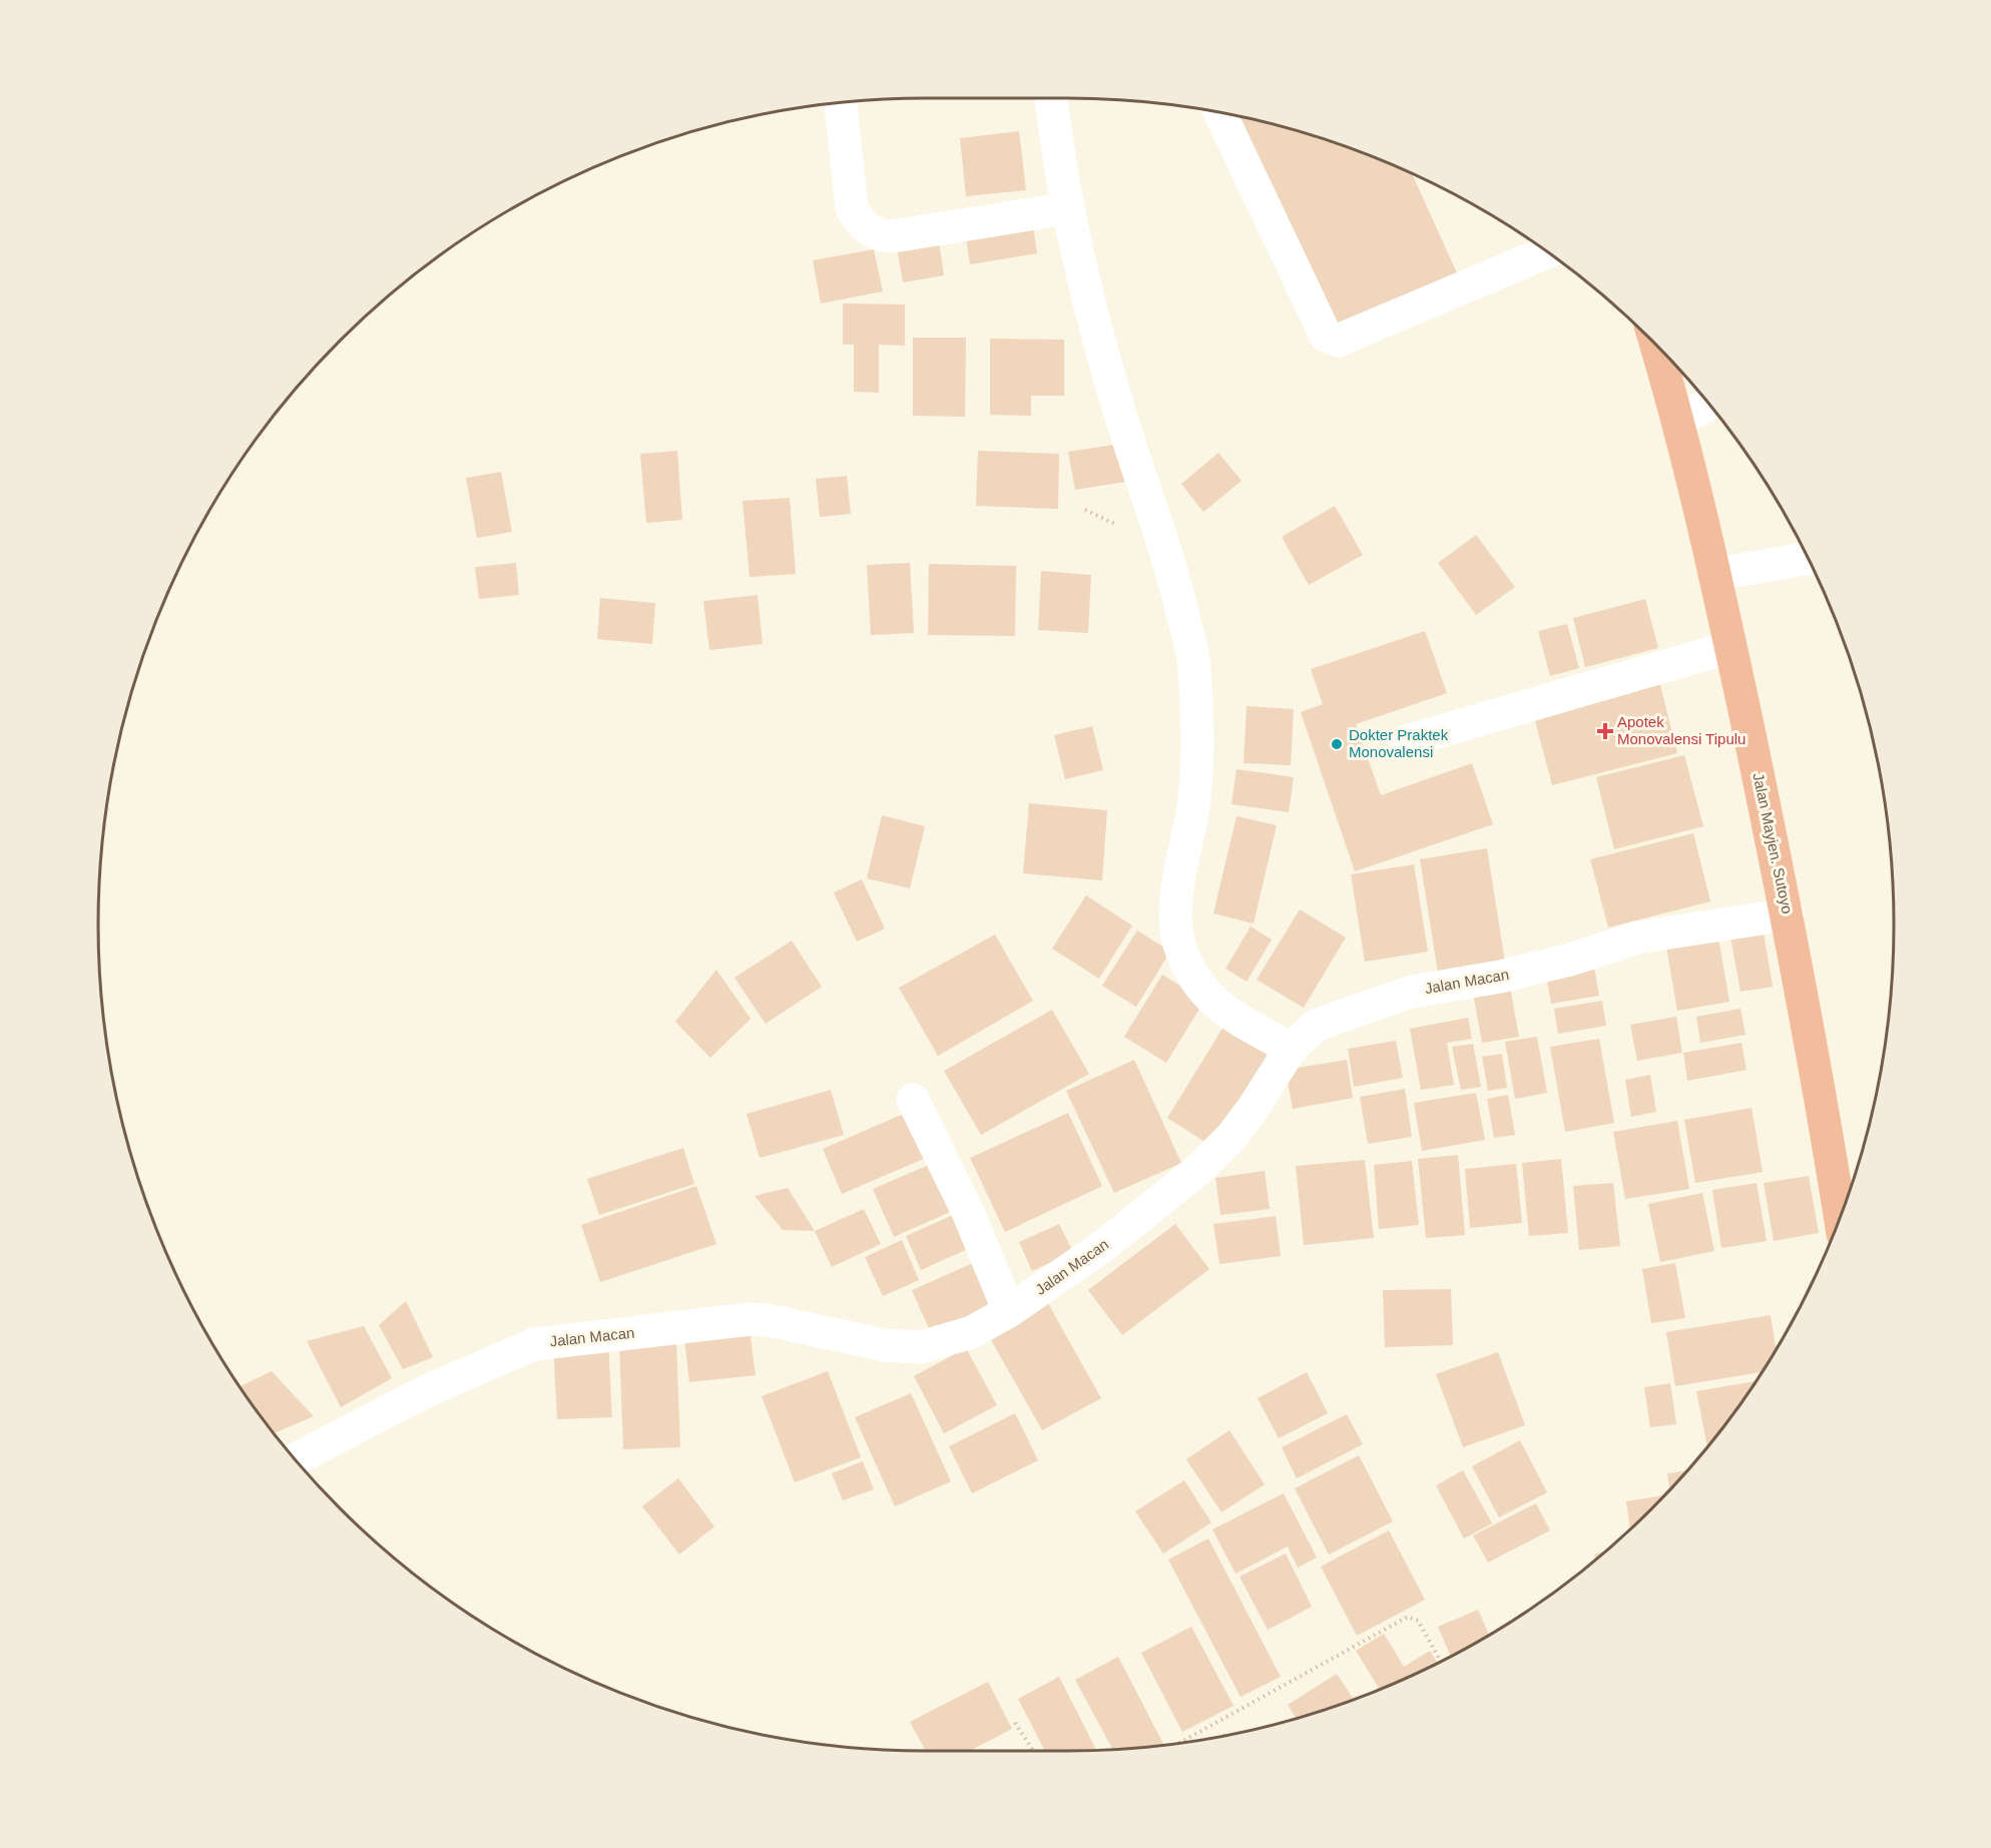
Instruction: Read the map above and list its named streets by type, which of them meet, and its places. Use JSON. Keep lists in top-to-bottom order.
{
  "streets": {
    "highway": ["Jalan Mayjen. Sutoyo"],
    "street": ["Jalan Macan"]
  },
  "crossings": [
    ["Jalan Mayjen. Sutoyo", "Jalan Macan"]
  ],
  "places": {
    "health": ["Apotek Monovalensi Tipulu"],
    "other": ["Dokter Praktek Monovalensi"]
  }
}
